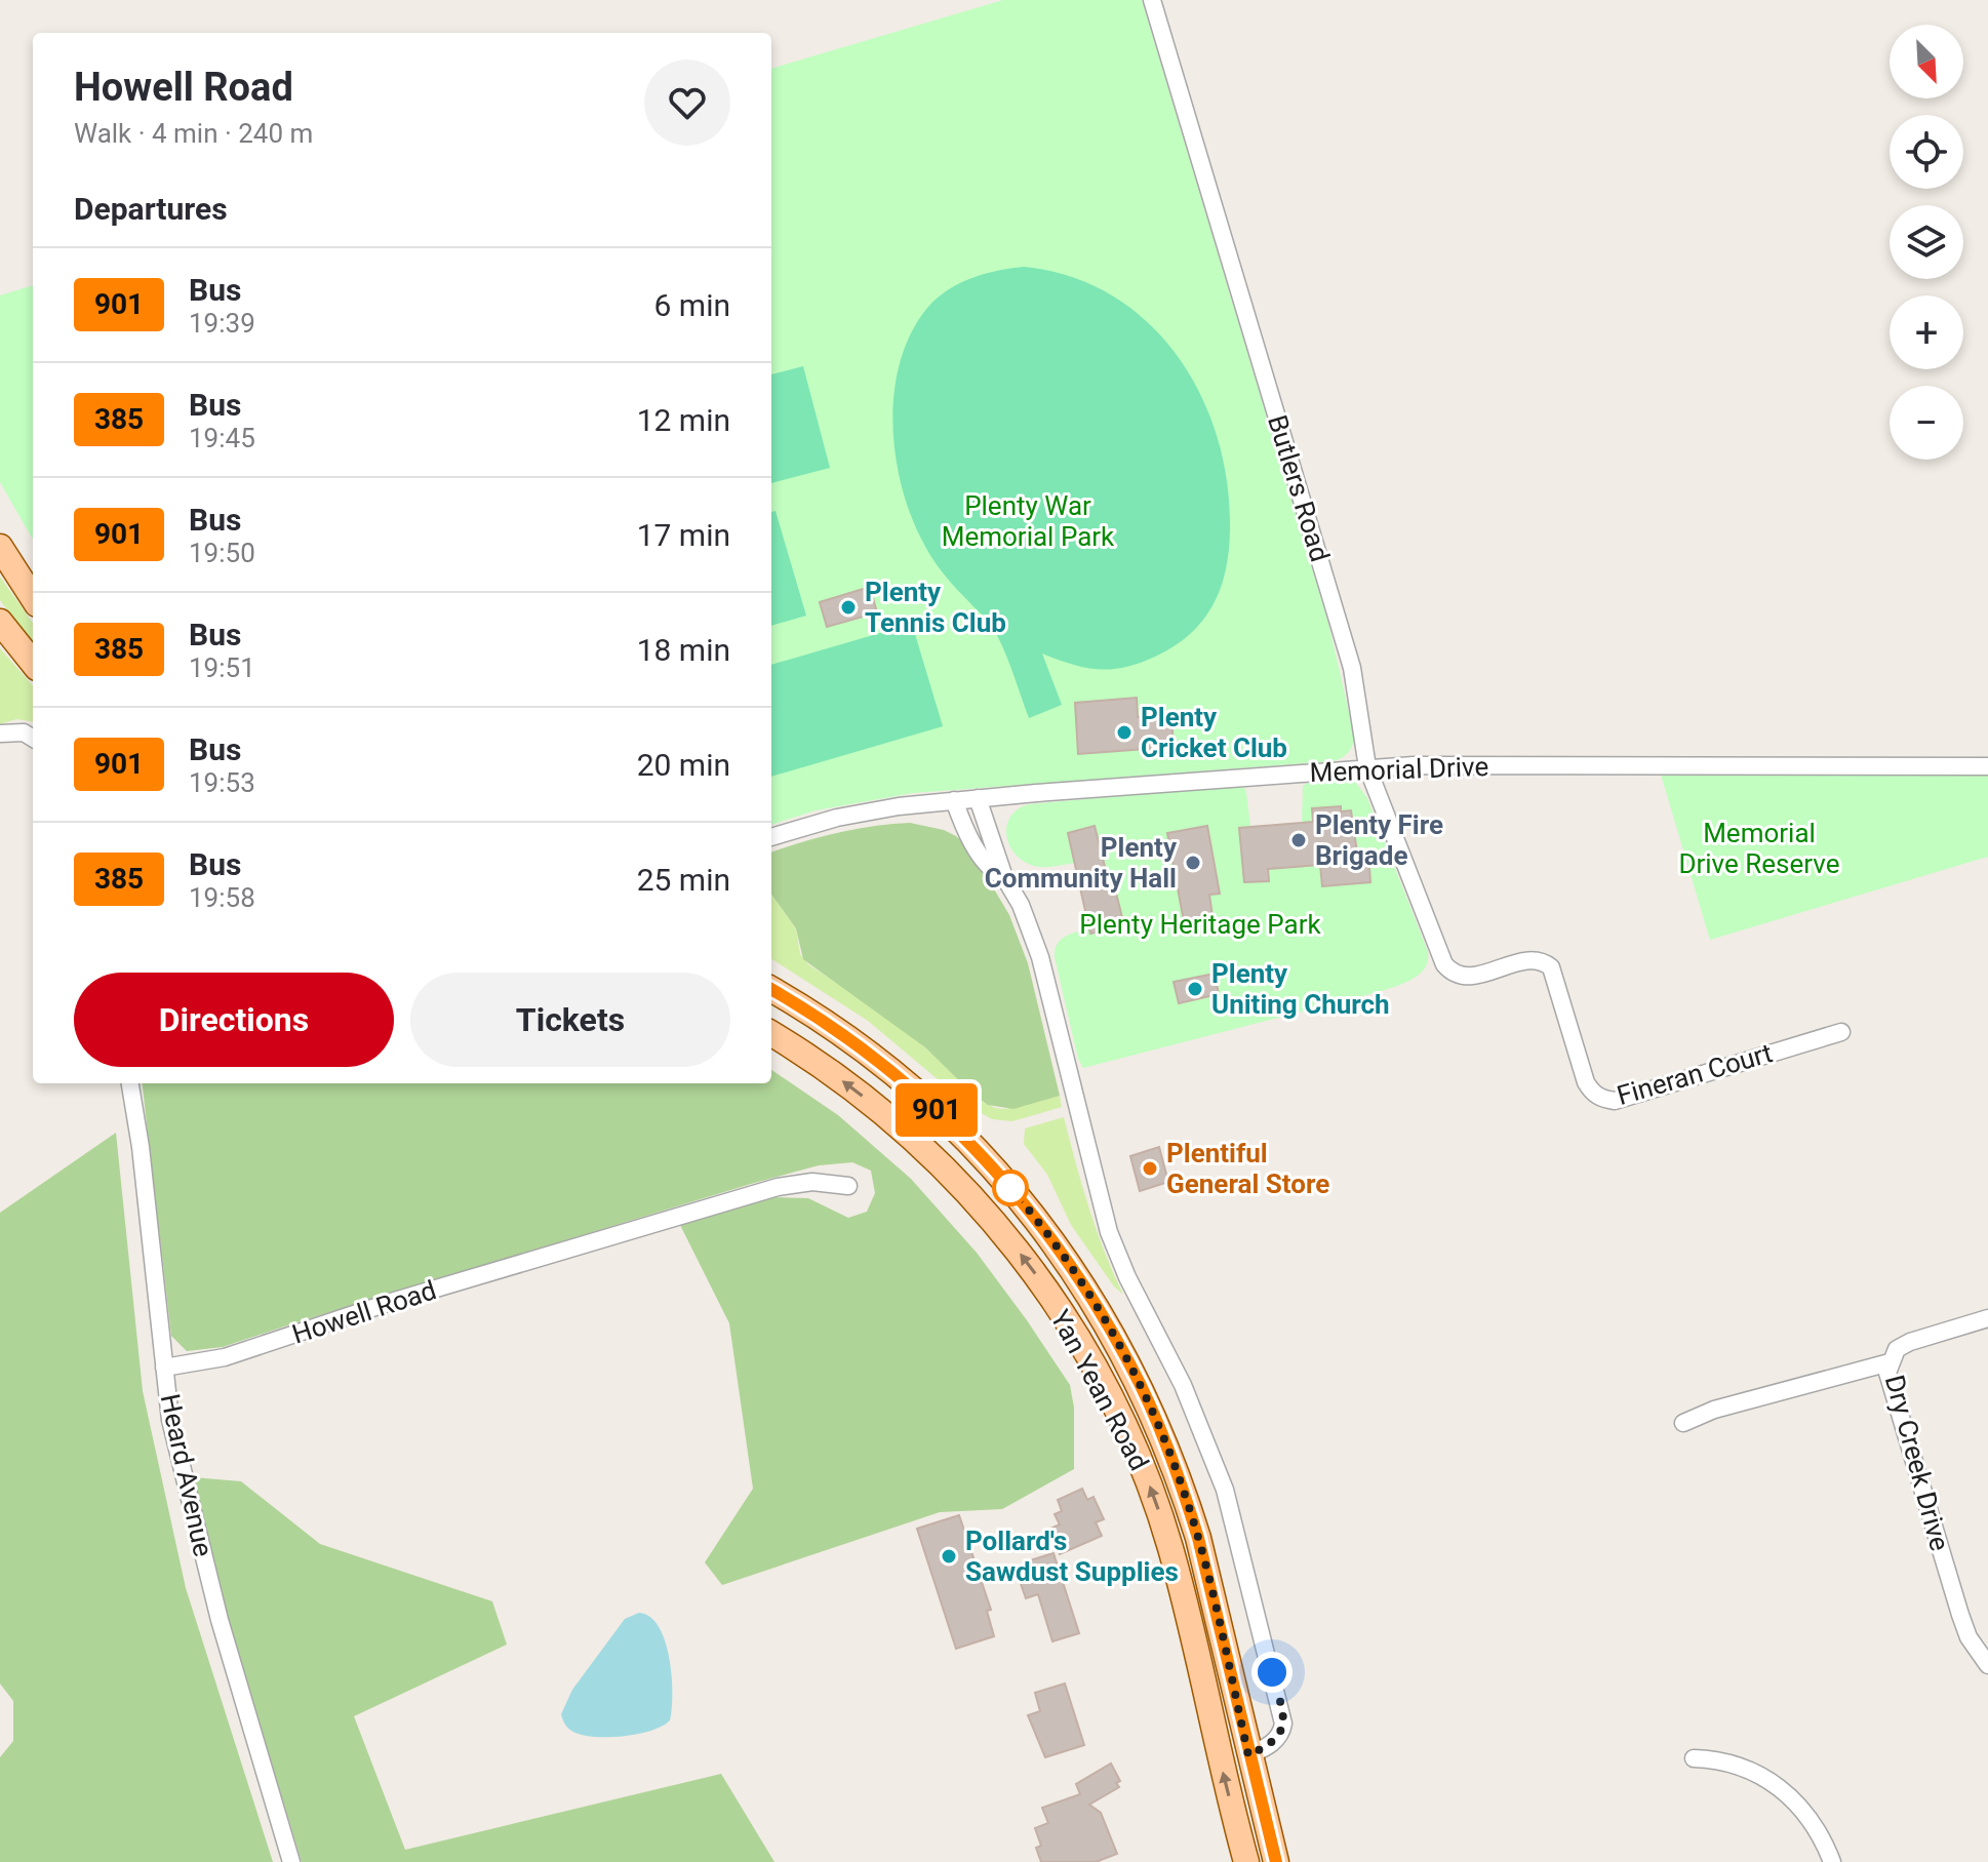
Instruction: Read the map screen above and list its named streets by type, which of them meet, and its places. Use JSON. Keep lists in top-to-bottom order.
{
  "streets": {
    "main road": ["Yan Yean Road"],
    "street": [
      "Butlers Road",
      "Memorial Drive",
      "Fineran Court",
      "Howell Road",
      "Dry Creek Drive",
      "Heard Avenue"
    ]
  },
  "crossings": [
    ["Butlers Road", "Memorial Drive"],
    ["Butlers Road", "Fineran Court"],
    ["Howell Road", "Heard Avenue"]
  ],
  "parks": ["Plenty War Memorial Park", "Memorial Drive Reserve", "Plenty Heritage Park"],
  "places": [
    "Plenty Tennis Club",
    "Plenty Cricket Club",
    "Plenty Fire Brigade",
    "Plenty Community Hall",
    "Plenty Uniting Church",
    "Plentiful General Store",
    "Pollard's Sawdust Supplies"
  ],
  "lines": ["bus line 901"],
  "north": "bottom right",
  "page": {
    "on_map": "901",
    "map_buttons": ["+", "−"],
    "heading": [
      ["Howell Road", "Walk · 4 min · 240 m"],
      "Departures"
    ],
    "list": [
      {
        "mark": "901",
        "name": "Bus",
        "note": "19:39",
        "value": "6 min"
      },
      {
        "mark": "385",
        "name": "Bus",
        "note": "19:45",
        "value": "12 min"
      },
      {
        "mark": "901",
        "name": "Bus",
        "note": "19:50",
        "value": "17 min"
      },
      {
        "mark": "385",
        "name": "Bus",
        "note": "19:51",
        "value": "18 min"
      },
      {
        "mark": "901",
        "name": "Bus",
        "note": "19:53",
        "value": "20 min"
      },
      {
        "mark": "385",
        "name": "Bus",
        "note": "19:58",
        "value": "25 min"
      }
    ],
    "buttons": ["Directions", "Tickets"]
  }
}
